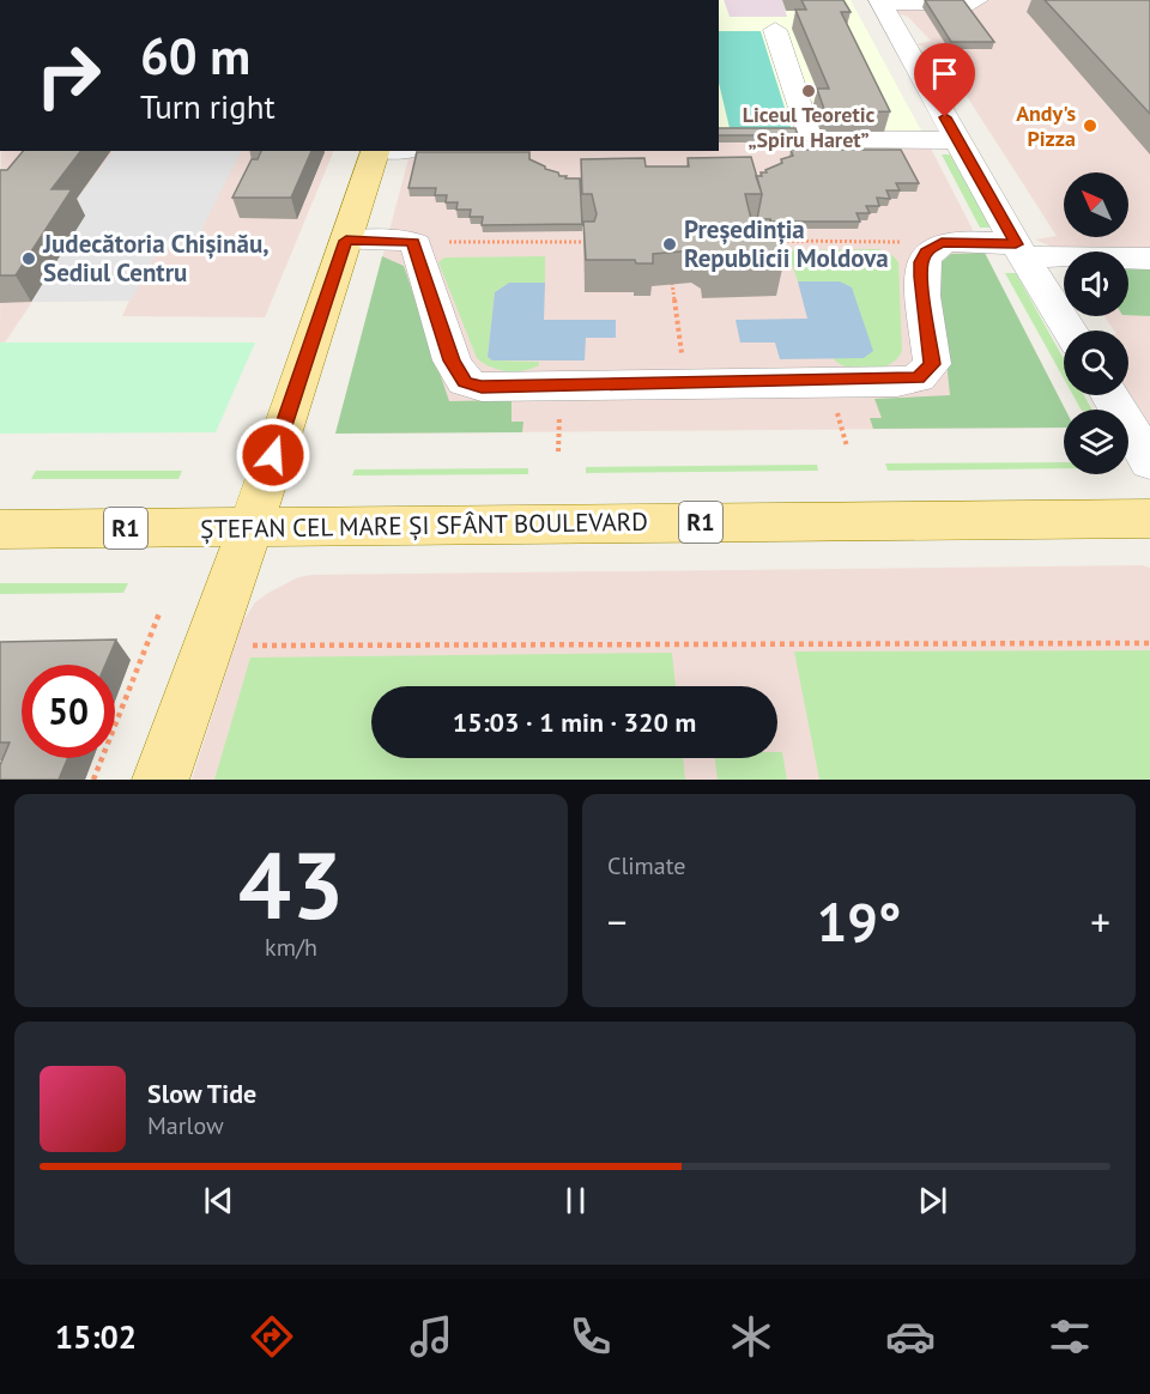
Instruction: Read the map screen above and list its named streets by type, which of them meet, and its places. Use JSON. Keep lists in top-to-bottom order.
{
  "streets": {
    "main road": ["R1", "ȘTEFAN CEL MARE ȘI SFÂNT BOULEVARD"]
  },
  "places": [
    "Liceul Teoretic „Spiru Haret”",
    "Andy's Pizza",
    "Președinția Republicii Moldova",
    "Judecătoria Chișinău, Sediul Centru"
  ],
  "north": "top left",
  "page": {
    "turn": ["60 m", "Turn right"],
    "limit": "50",
    "trip": "15:03 · 1 min · 320 m",
    "tile": [
      ["43", "km/h"],
      "Climate"
    ],
    "heat": ["−", "19°", "+"],
    "song": ["Slow Tide", "Marlow"],
    "tabs": "15:02"
  }
}
